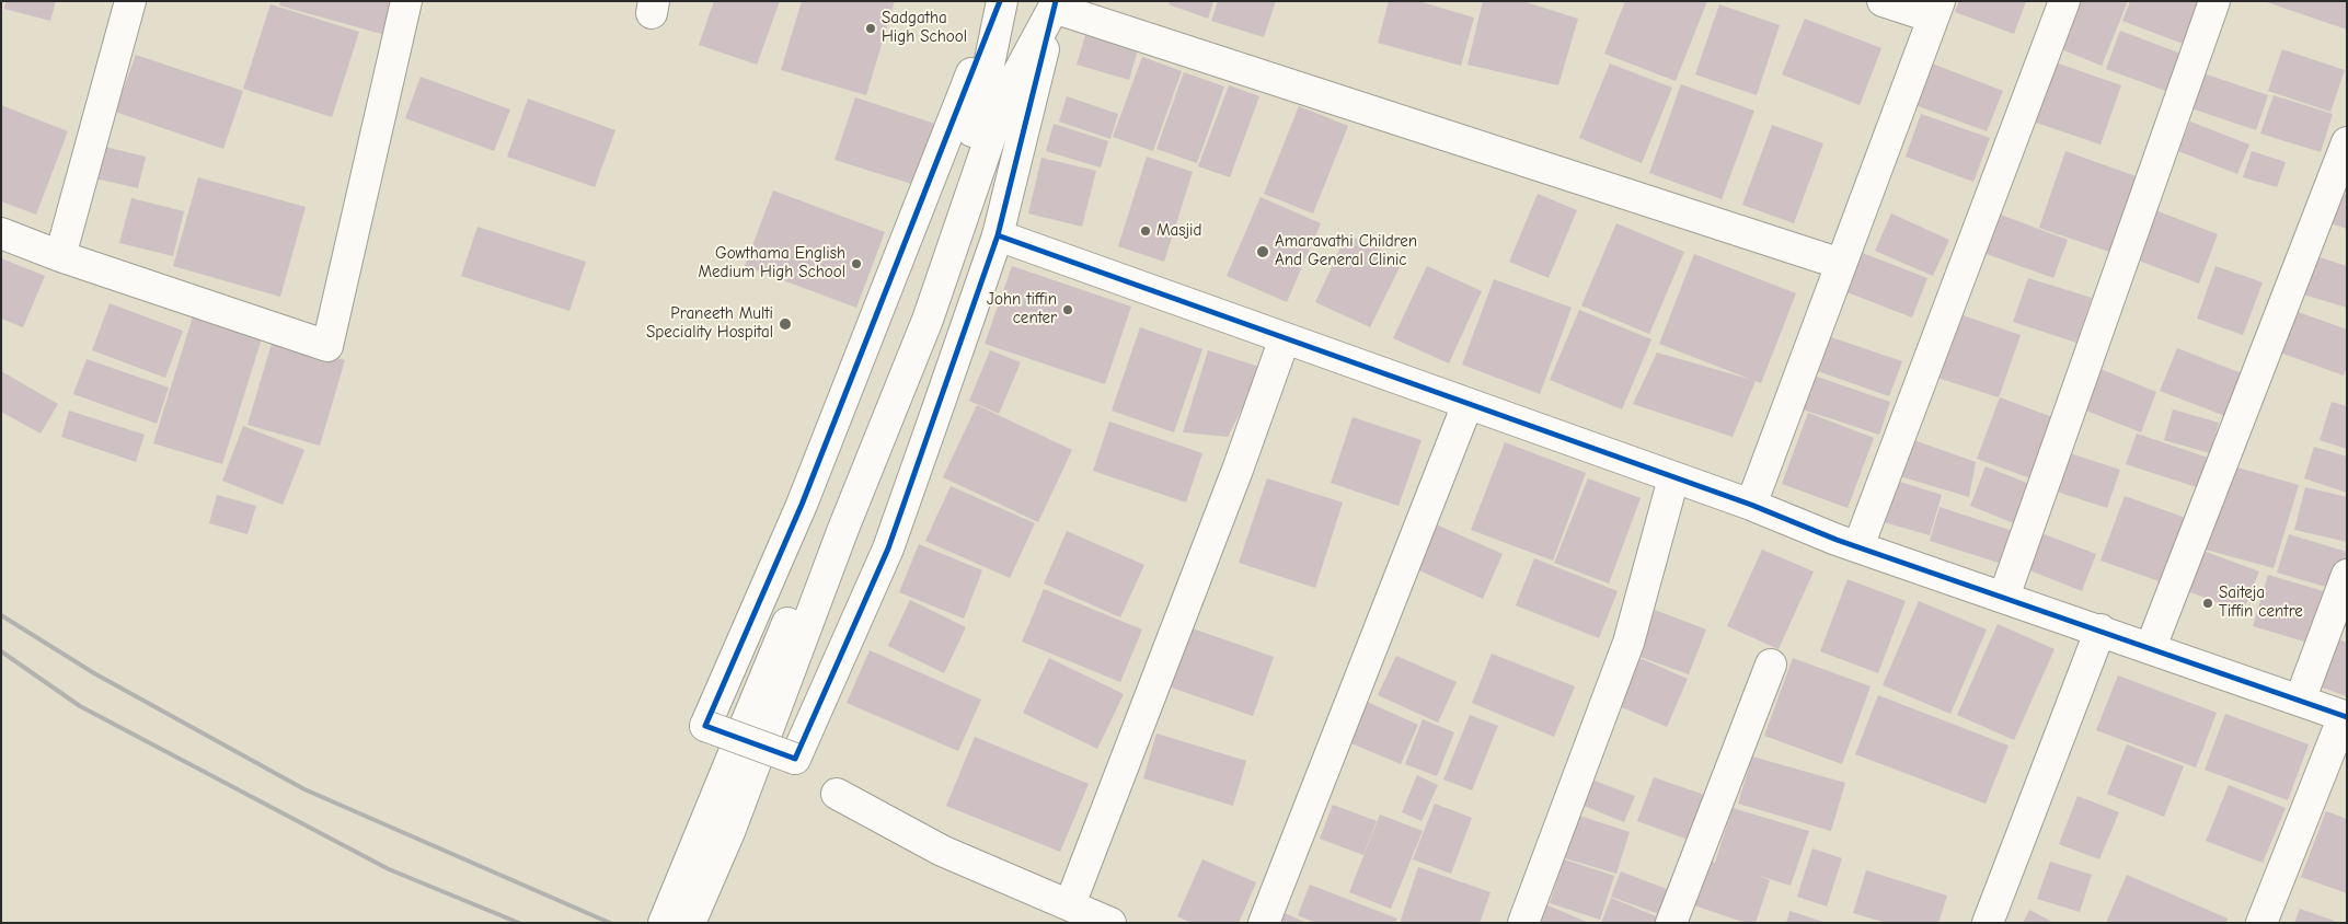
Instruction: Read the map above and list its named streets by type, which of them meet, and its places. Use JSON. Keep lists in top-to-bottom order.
{
  "places": [
    "Sadgatha High School",
    "Masjid",
    "Amaravathi Children And General Clinic",
    "Gowthama English Medium High School",
    "John tiffin center",
    "Praneeth Multi Speciality Hospital",
    "Saiteja Tiffin centre"
  ]
}
